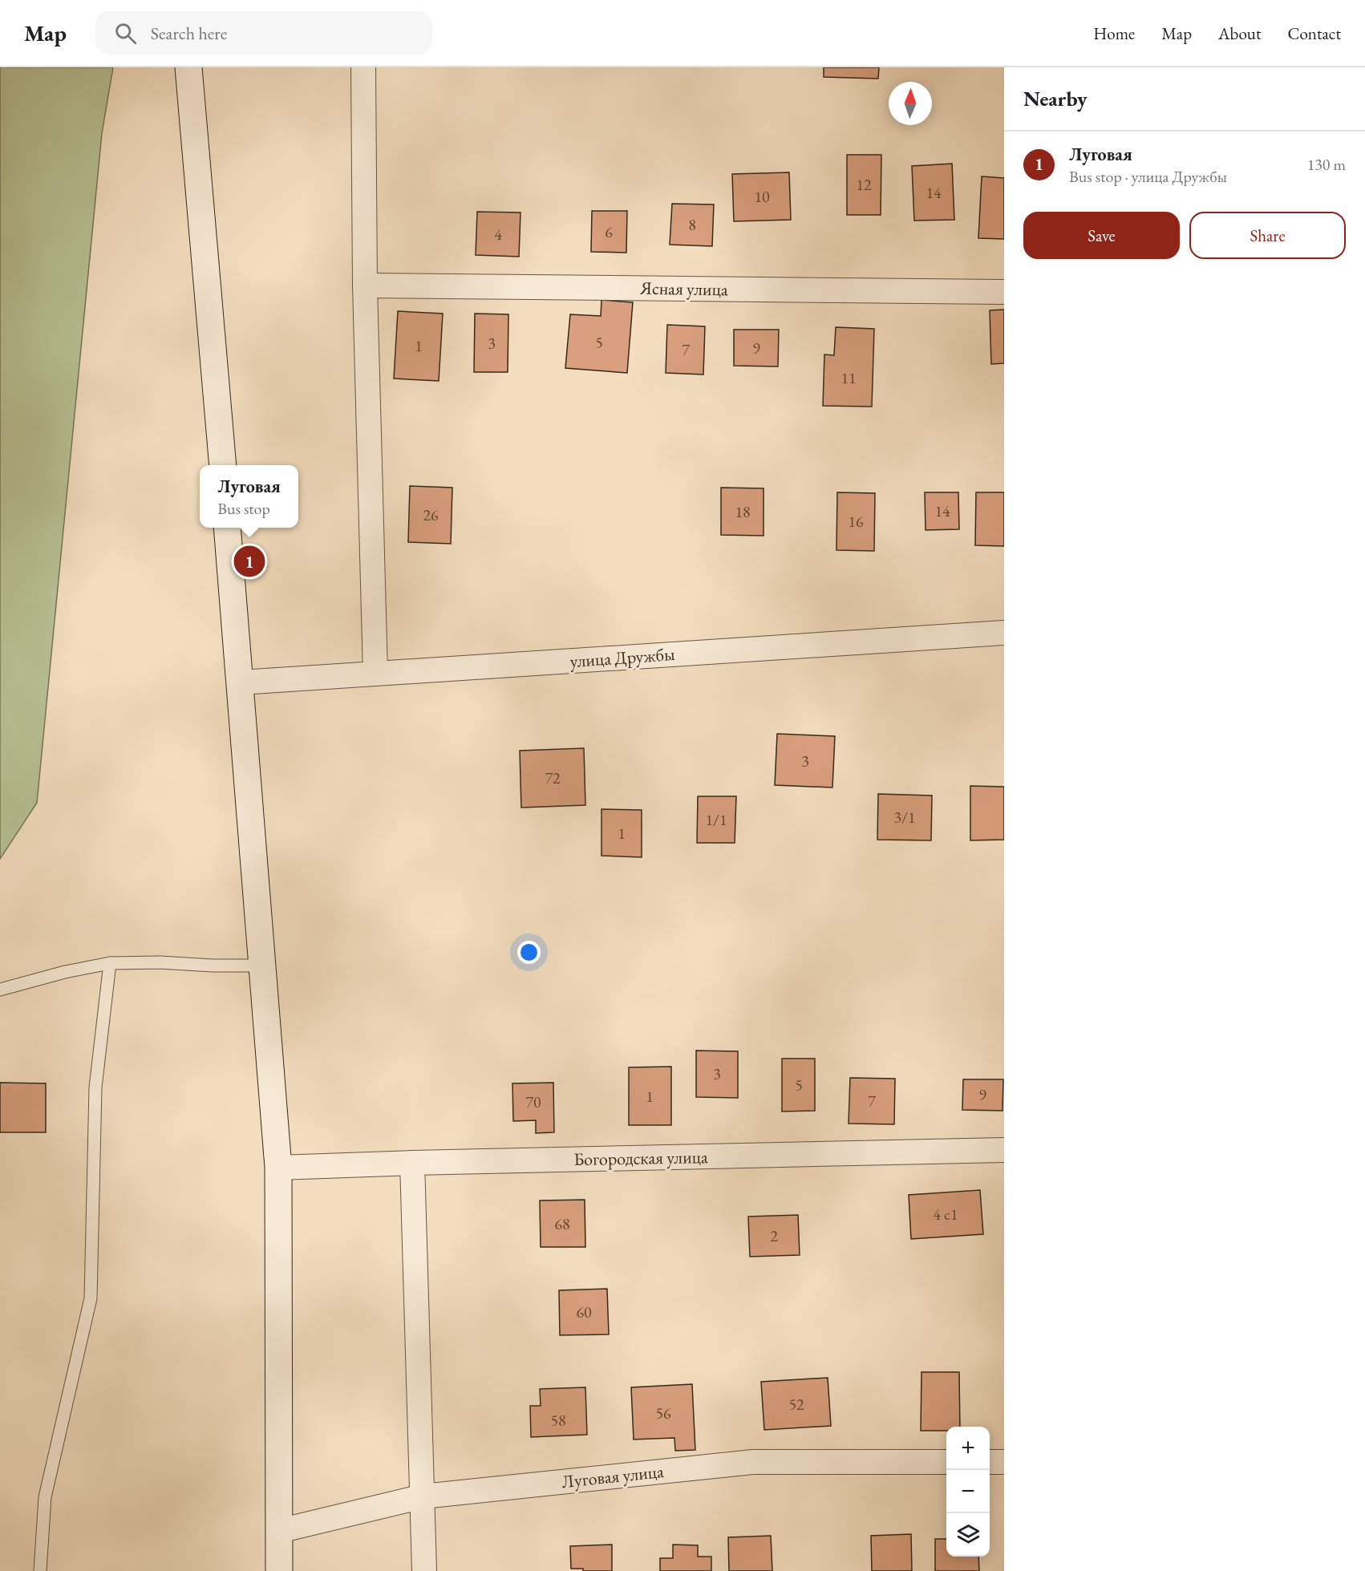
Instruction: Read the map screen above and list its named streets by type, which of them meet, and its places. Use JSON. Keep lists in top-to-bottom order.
{
  "streets": {
    "street": [
      "Ясная улица",
      "улица Дружбы",
      "Богородская улица",
      "Луговая улица"
    ]
  },
  "house_numbers": [
    "12",
    "14",
    "10",
    "8",
    "6",
    "4",
    "5",
    "3",
    "1",
    "9",
    "7",
    "11",
    "14",
    "18",
    "26",
    "16",
    "3",
    "72",
    "3/1",
    "1/1",
    "1",
    "3",
    "5",
    "9",
    "1",
    "7",
    "70",
    "4 с1",
    "68",
    "2",
    "60",
    "52",
    "56",
    "58"
  ],
  "north": "top",
  "page": {
    "header": "Map",
    "search": "Search here",
    "nav": [
      "Home",
      "Map",
      "About",
      "Contact"
    ],
    "heading": "Nearby",
    "list": [
      {
        "mark": "1",
        "name": "Луговая",
        "note": "Bus stop · улица Дружбы",
        "value": "130 m"
      }
    ],
    "buttons": ["Save", "Share"],
    "popup": ["Луговая", "Bus stop"],
    "pins": "1",
    "map_buttons": ["+", "−"]
  }
}
